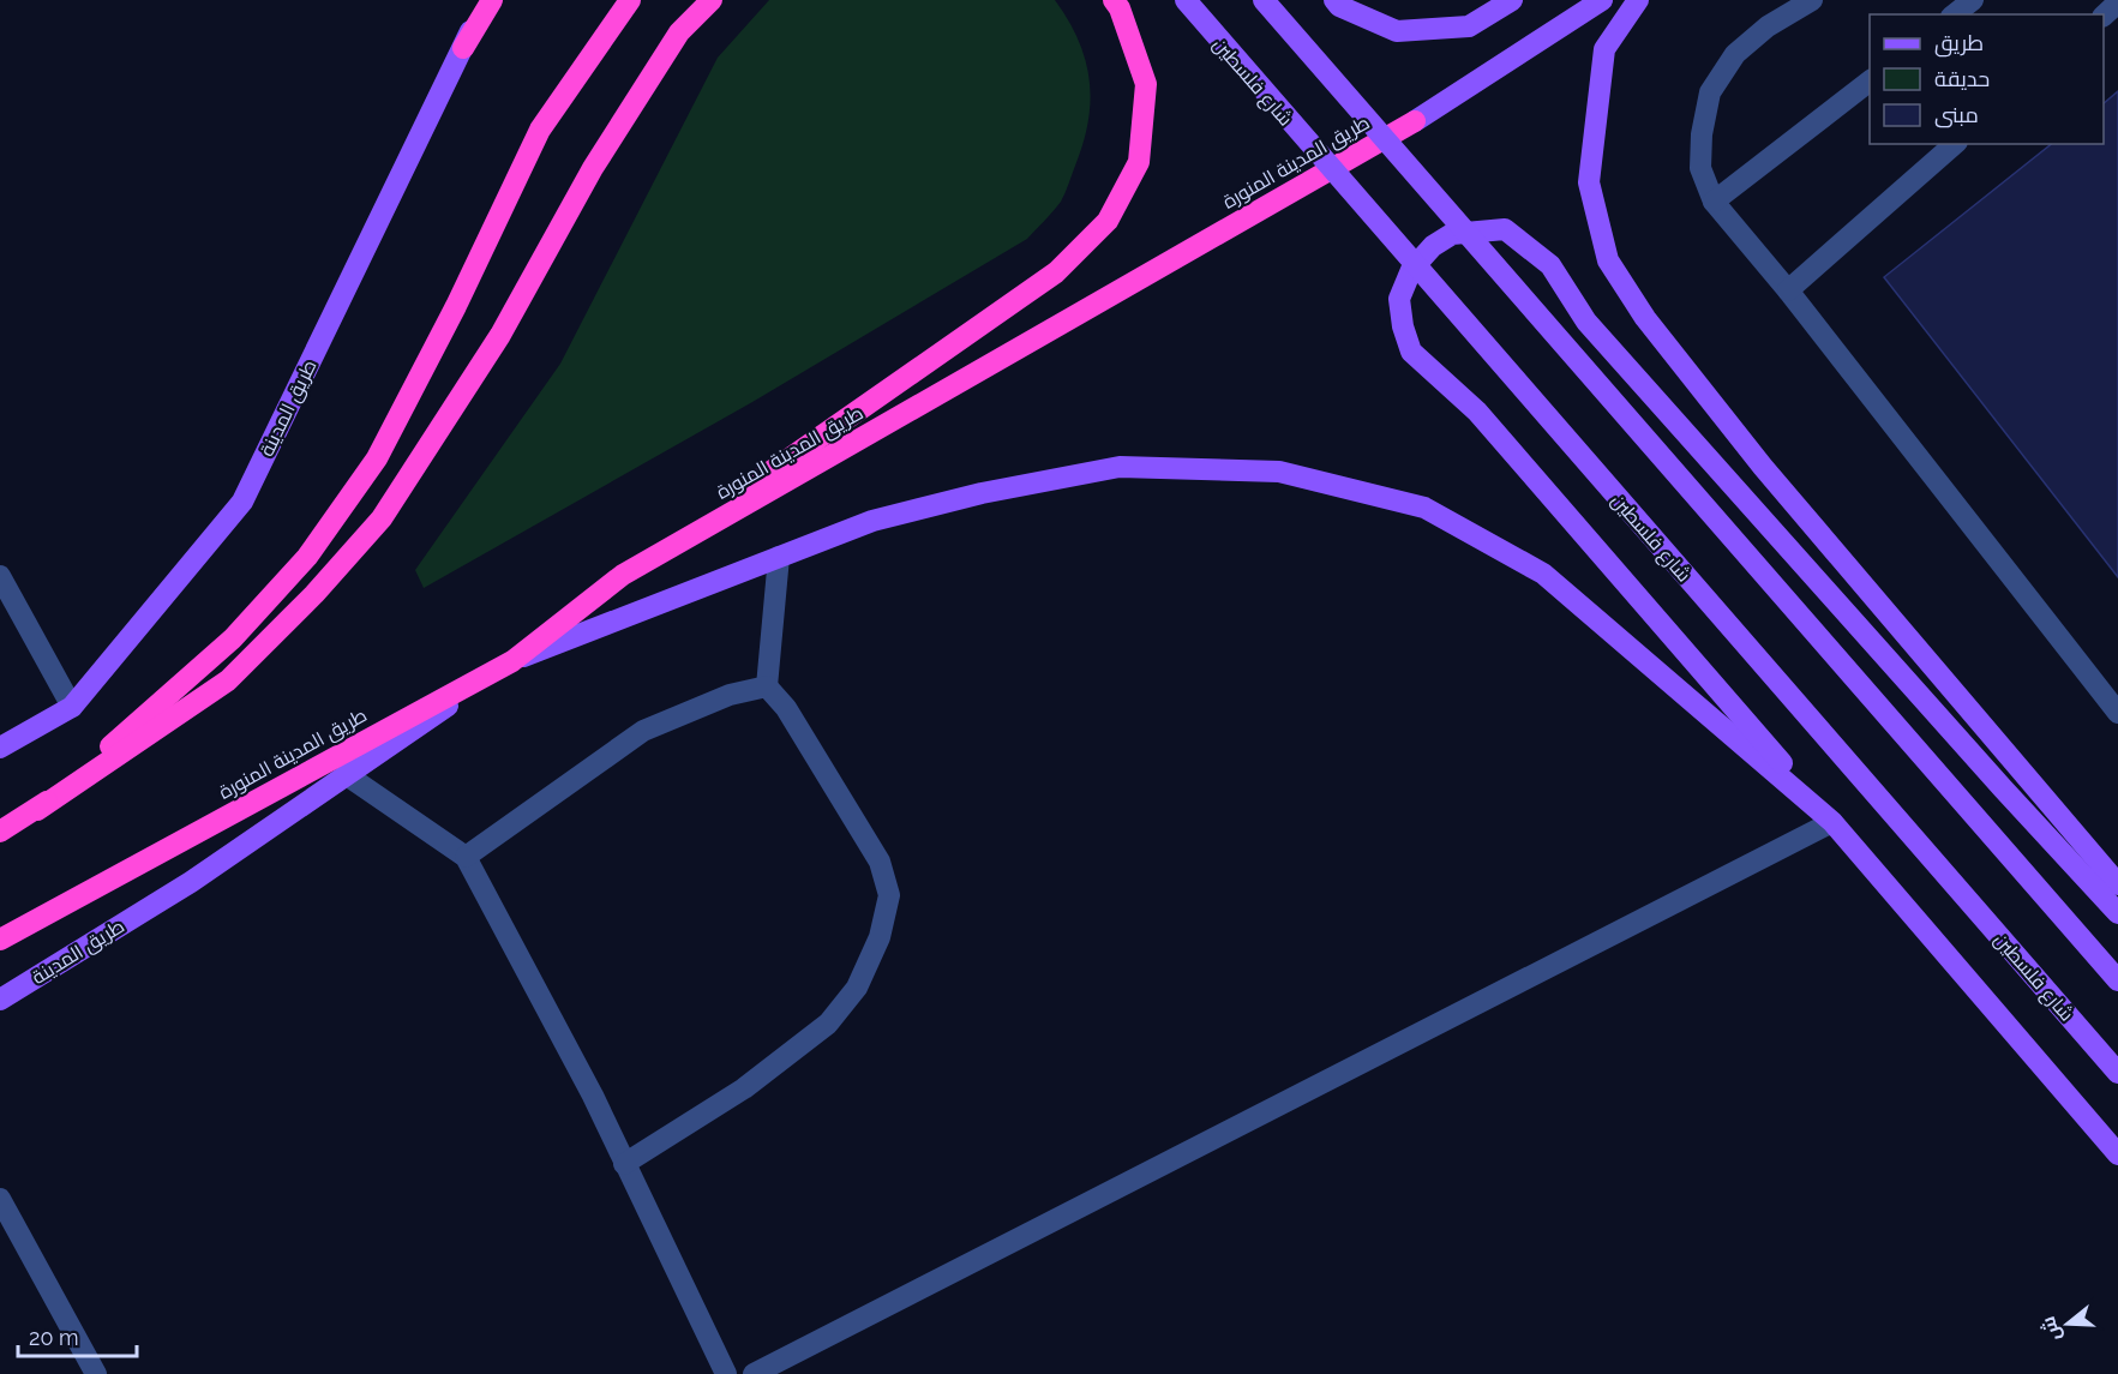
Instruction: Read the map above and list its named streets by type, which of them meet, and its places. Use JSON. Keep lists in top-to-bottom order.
{
  "streets": {
    "highway": ["طريق المدينة المنورة"],
    "main road": ["شارع فلسطين", "طريق المدينة"]
  },
  "crossings": [
    ["طريق المدينة المنورة", "طريق المدينة"]
  ],
  "legend": ["طريق", "حديقة", "مبنى"],
  "scale_bar": "20 m",
  "north": "left"
}
